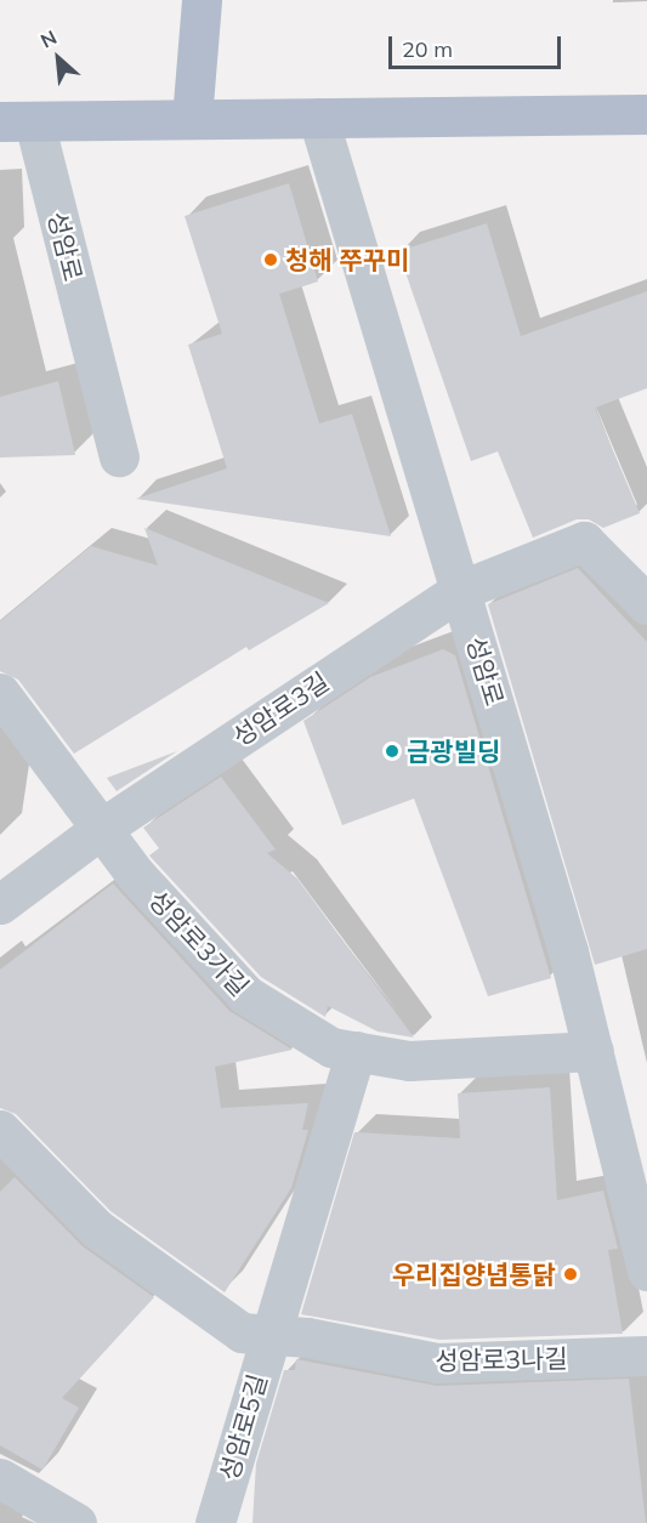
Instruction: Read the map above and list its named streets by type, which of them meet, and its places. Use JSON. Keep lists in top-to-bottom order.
{
  "streets": {
    "main road": ["성암로"],
    "street": [
      "성암로3길",
      "성암로3가길",
      "성암로3나길",
      "성암로5길"
    ]
  },
  "crossings": [
    ["성암로", "성암로3길"],
    ["성암로", "성암로3가길"],
    ["성암로3길", "성암로3가길"],
    ["성암로3나길", "성암로5길"]
  ],
  "places": ["청해 쭈꾸미", "금광빌딩", "우리집양념통닭"],
  "scale_bar": "20 m",
  "north": "top left"
}
